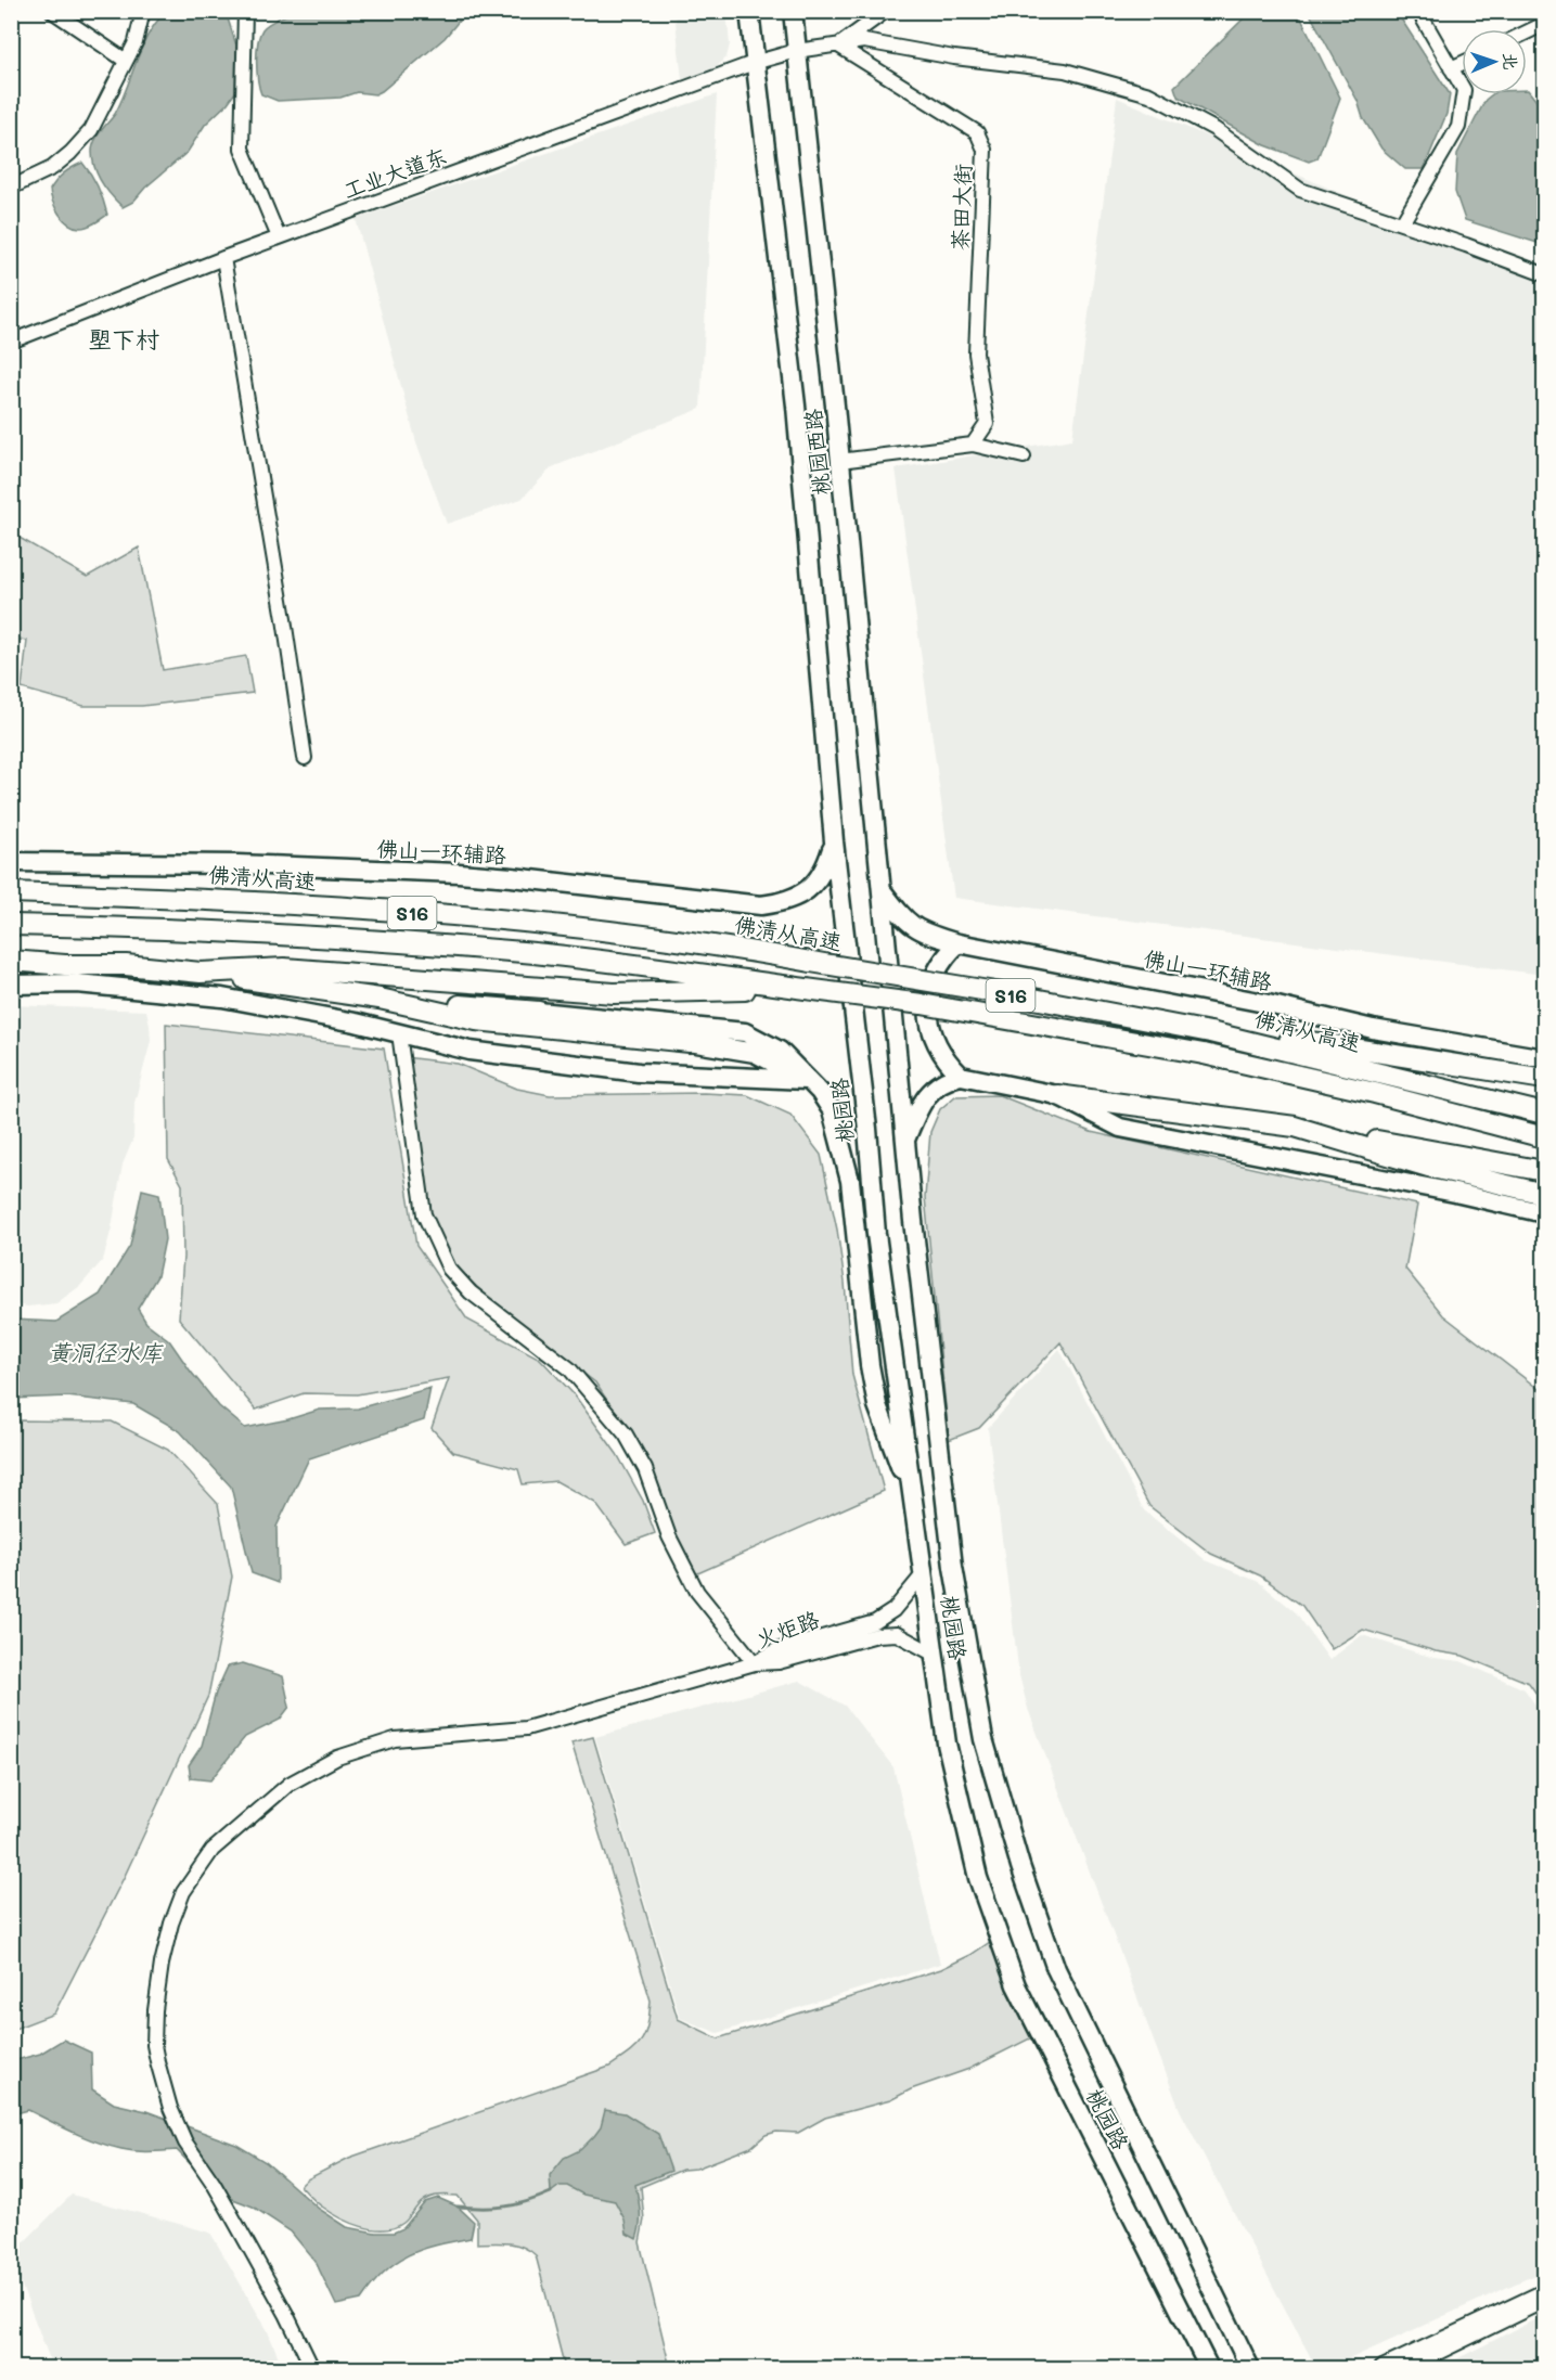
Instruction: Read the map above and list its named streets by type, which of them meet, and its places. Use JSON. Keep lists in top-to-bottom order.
{
  "streets": {
    "highway": ["佛清从高速", "S16"],
    "main road": ["桃园西路", "佛山一环辅路", "桃园路"],
    "street": ["工业大道东", "茶田大街", "火炬路"]
  },
  "crossings": [
    ["工业大道东", "茶田大街"],
    ["工业大道东", "桃园西路"],
    ["桃园西路", "佛山一环辅路"],
    ["桃园西路", "桃园路"],
    ["佛山一环辅路", "桃园路"],
    ["桃园路", "火炬路"]
  ],
  "districts": ["塱下村"],
  "water": ["黄洞径水库"],
  "north": "right"
}
